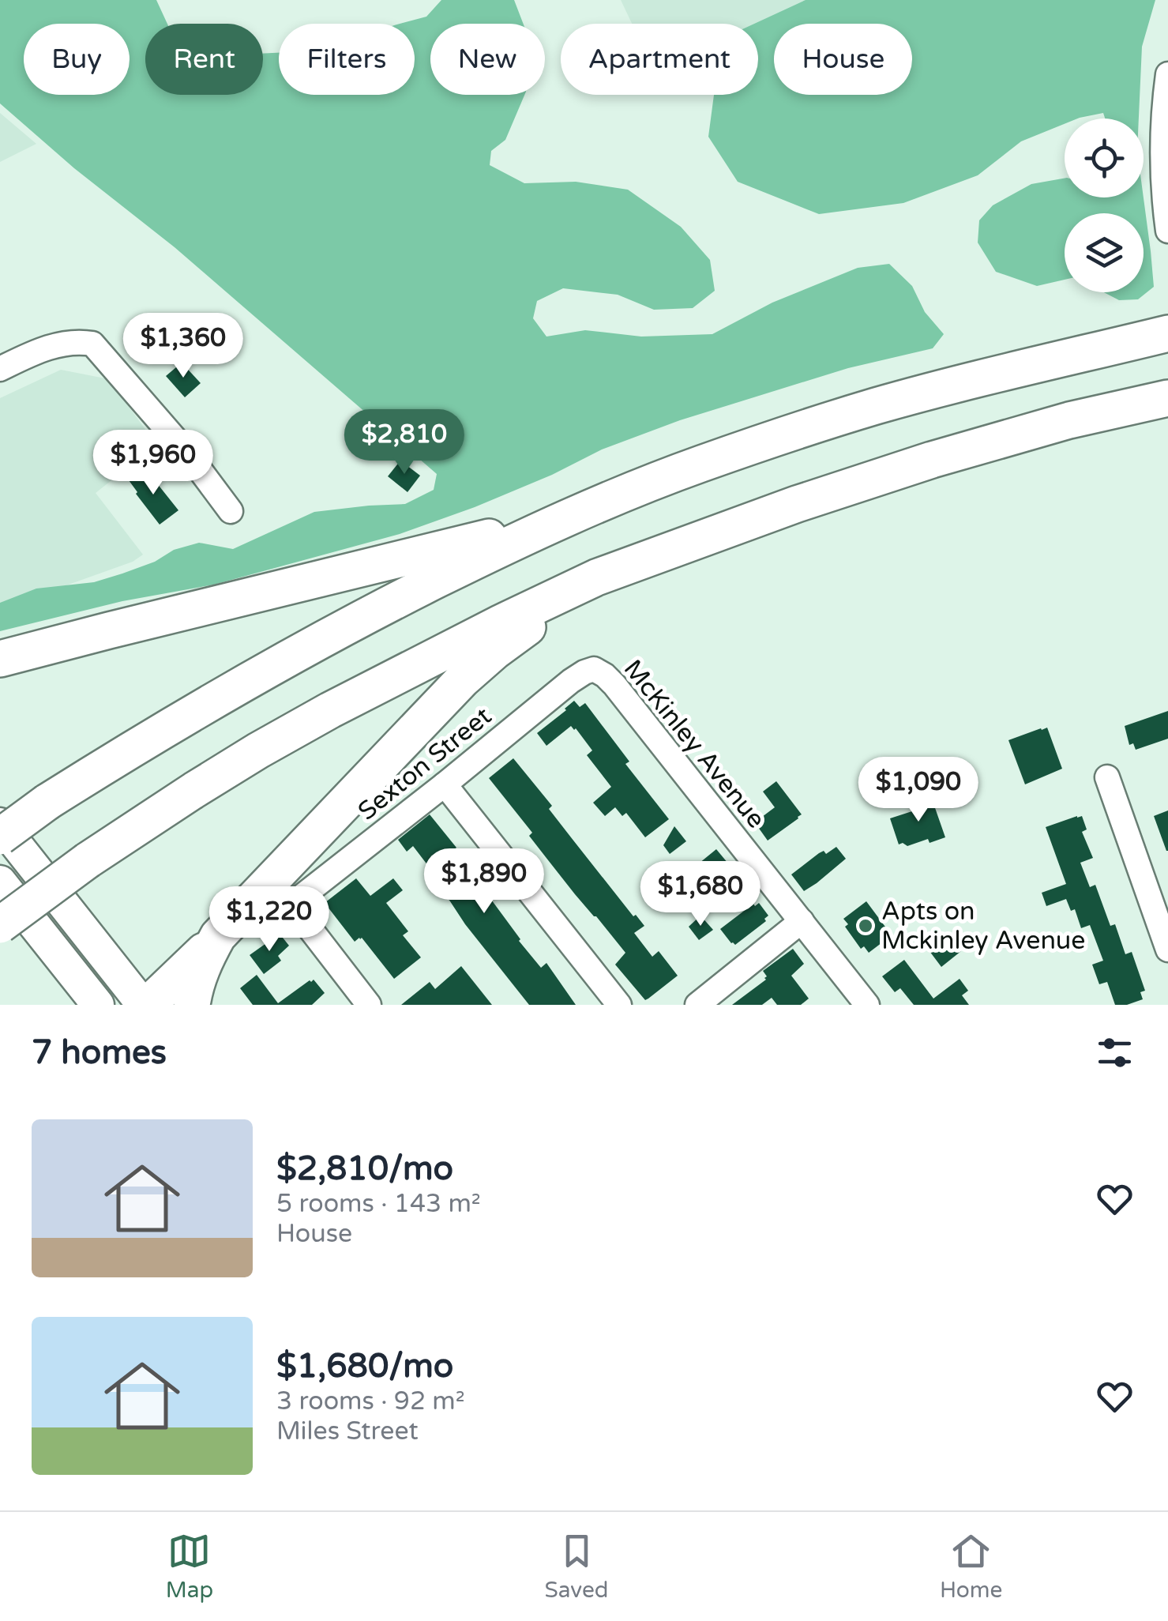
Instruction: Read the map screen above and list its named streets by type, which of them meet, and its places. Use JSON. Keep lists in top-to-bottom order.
{
  "streets": {
    "street": ["McKinley Avenue", "Sexton Street"]
  },
  "crossings": [
    ["McKinley Avenue", "Sexton Street"]
  ],
  "places": ["Apts on Mckinley Avenue"],
  "page": {
    "chip": [
      "Buy",
      "Rent",
      "Filters",
      "New",
      "Apartment",
      "House"
    ],
    "price": [
      "$1,360",
      "$2,810",
      "$1,960",
      "$1,090",
      "$1,890",
      "$1,680",
      "$1,220"
    ],
    "heading": "7 homes",
    "list": [
      {
        "name": "$2,810/mo",
        "note": "5 rooms · 143 m² · House"
      },
      {
        "name": "$1,680/mo",
        "note": "3 rooms · 92 m² · Miles Street"
      }
    ],
    "tabs": ["Map", "Saved", "Home"]
  }
}
